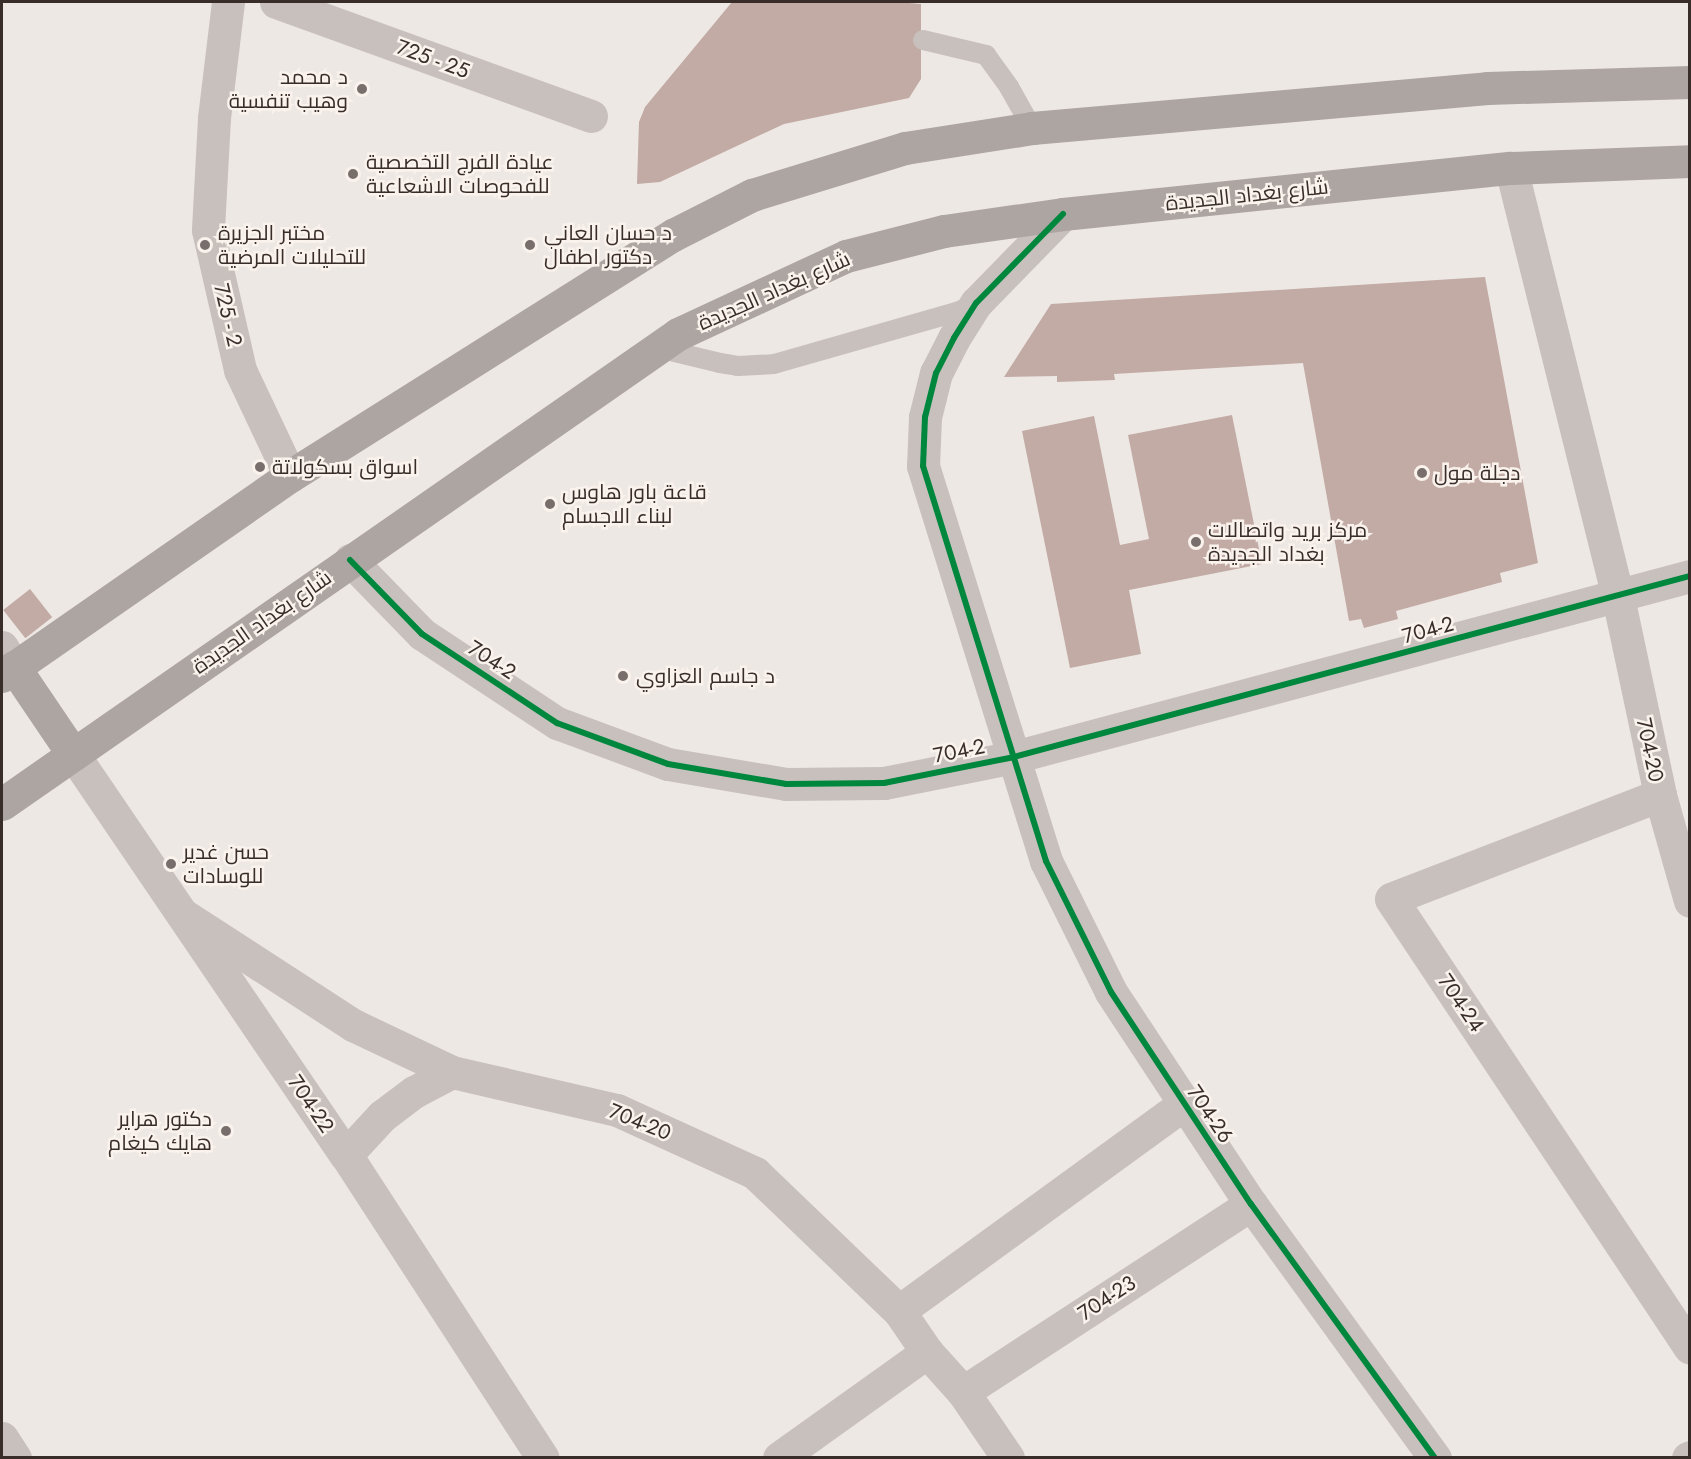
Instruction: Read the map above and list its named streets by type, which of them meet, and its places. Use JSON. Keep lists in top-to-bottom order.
{
  "streets": {
    "main road": ["شارع بغداد الجديدة"],
    "street": [
      "725 - 25",
      "725 - 2",
      "704-2",
      "704-20",
      "704-24",
      "704-22",
      "704-26",
      "704-23"
    ]
  },
  "crossings": [
    ["شارع بغداد الجديدة", "704-2"],
    ["شارع بغداد الجديدة", "704-20"],
    ["شارع بغداد الجديدة", "704-22"],
    ["شارع بغداد الجديدة", "704-26"],
    ["704-2", "704-20"],
    ["704-2", "704-26"],
    ["704-20", "704-24"],
    ["704-20", "704-22"],
    ["704-20", "704-23"],
    ["704-26", "704-23"]
  ],
  "places": [
    "د محمد وهيب تنفسية",
    "عيادة الفرج التخصصية للفحوصات الاشعاعية",
    "مختبر الجزيرة للتحليلات المرضية",
    "د حسان العاني دكتور اطفال",
    "اسواق بسكولاتة",
    "دجلة مول",
    "قاعة باور هاوس لبناء الاجسام",
    "مركز بريد واتصالات بغداد الجديدة",
    "د جاسم العزاوي",
    "حسن غدير للوسادات",
    "دكتور هراير هايك كيغام"
  ]
}
